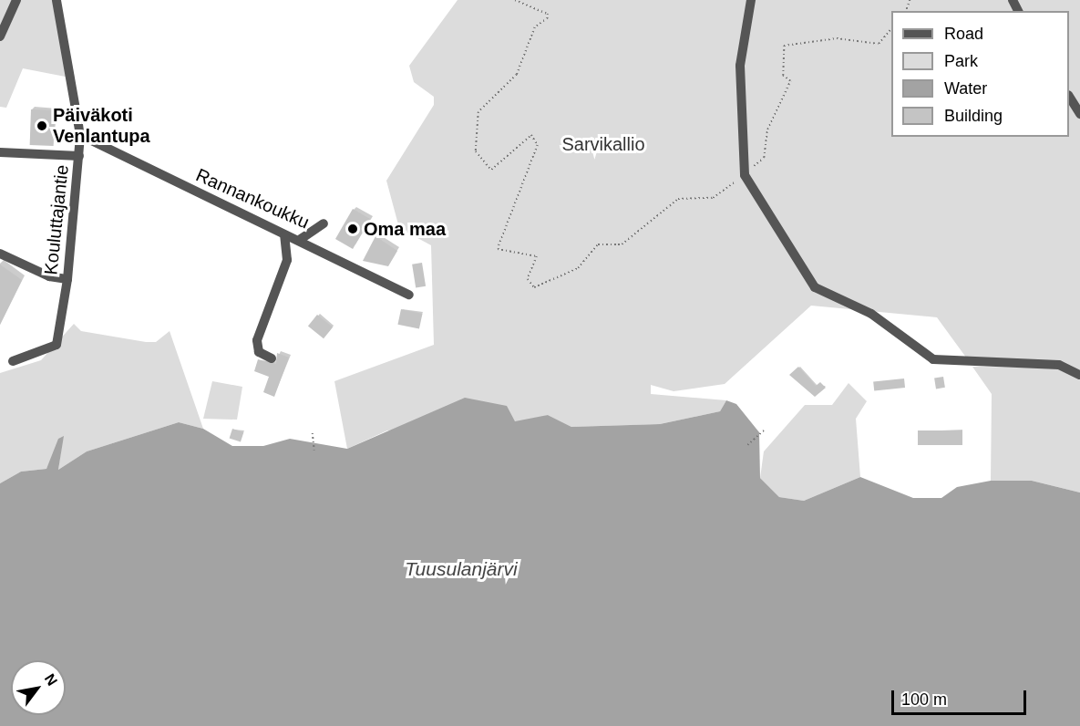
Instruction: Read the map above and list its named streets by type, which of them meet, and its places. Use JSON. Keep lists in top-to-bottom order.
{
  "streets": {
    "street": ["Rannankoukku", "Kouluttajantie"]
  },
  "crossings": [
    ["Rannankoukku", "Kouluttajantie"]
  ],
  "water": ["Tuusulanjärvi"],
  "parks": ["Sarvikallio"],
  "places": ["Päiväkoti Venlantupa", "Oma maa"],
  "legend": [
    "Road",
    "Park",
    "Water",
    "Building"
  ],
  "scale_bar": "100 m",
  "north": "top right"
}
